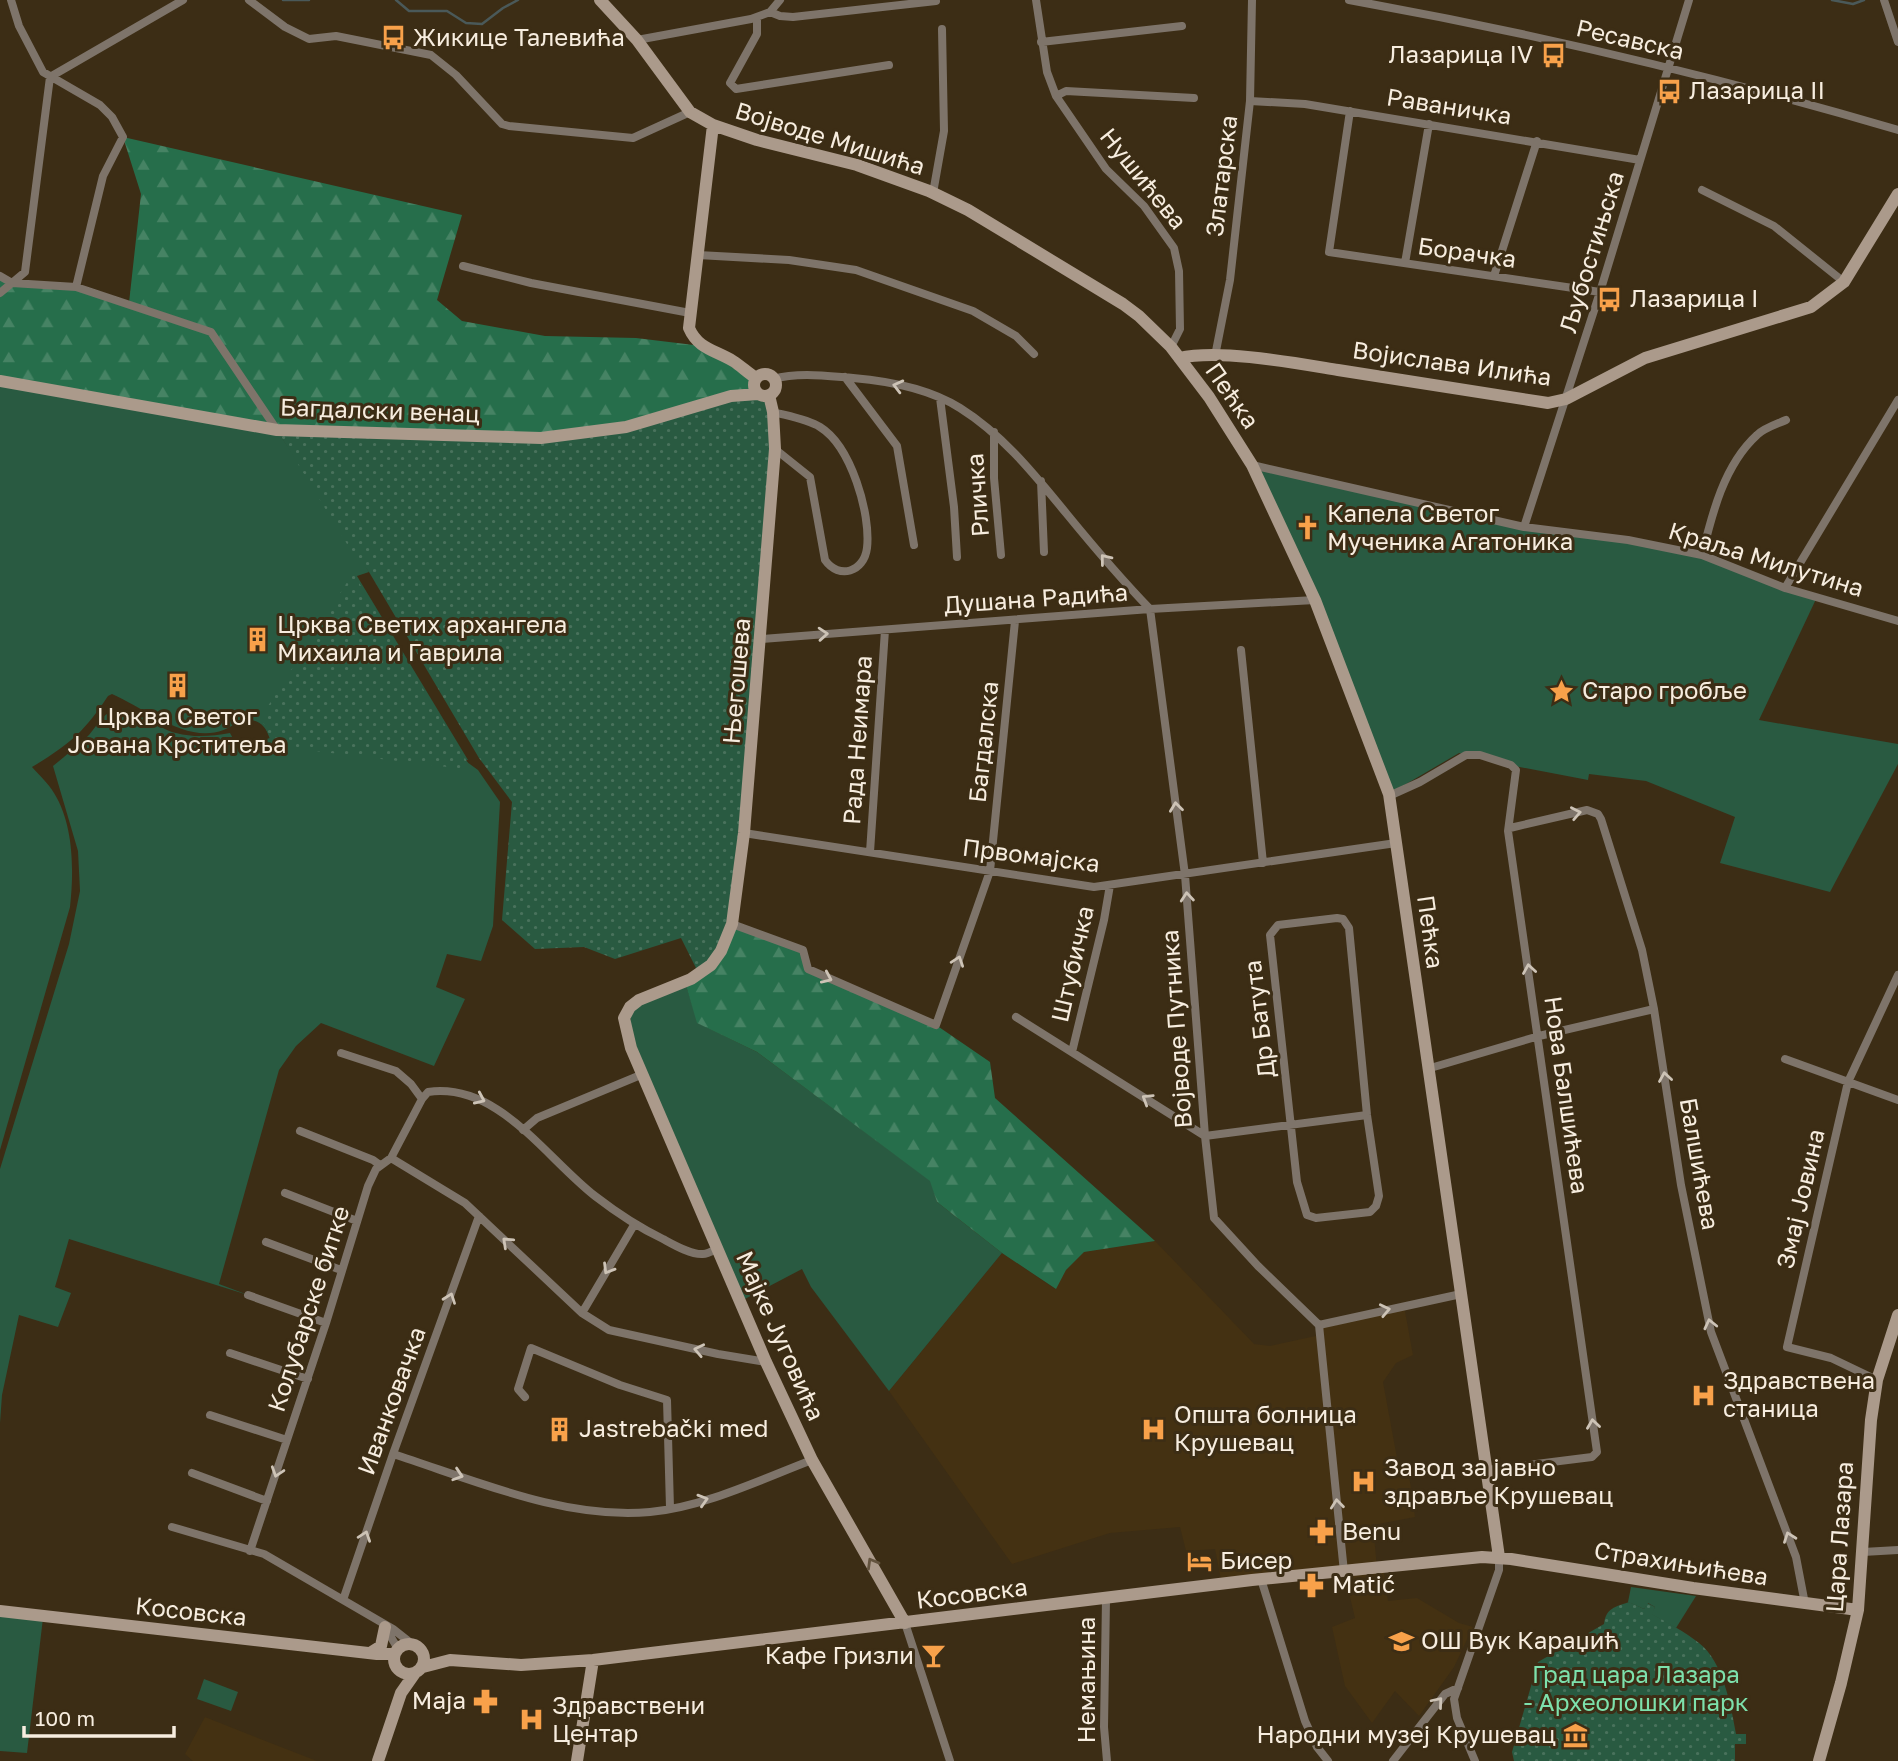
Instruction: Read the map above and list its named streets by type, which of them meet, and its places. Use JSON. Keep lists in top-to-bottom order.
{
  "streets": {
    "street": [
      "Ресавска",
      "Раваничка",
      "Војводе Мишића",
      "Златарска",
      "Нушићева",
      "Љубостињска",
      "Борачка",
      "Војислава Илића",
      "Пећка",
      "Багдалски венац",
      "Рличка",
      "Краља Милутина",
      "Душана Радића",
      "Његошева",
      "Рада Неимара",
      "Багдалска",
      "Првомајска",
      "Штубичка",
      "Др Батута",
      "Војводе Путника",
      "Нова Балшићева",
      "Балшићева",
      "Змај Јовина",
      "Колубарске битке",
      "Мајке Југовића",
      "Иванковачка",
      "Цара Лазара",
      "Страхињићева",
      "Косовска",
      "Немањина"
    ]
  },
  "crossings": [
    ["Ресавска", "Љубостињска"],
    ["Раваничка", "Златарска"],
    ["Раваничка", "Љубостињска"],
    ["Раваничка", "Борачка"],
    ["Војводе Мишића", "Нушићева"],
    ["Војводе Мишића", "Војислава Илића"],
    ["Војводе Мишића", "Пећка"],
    ["Златарска", "Војислава Илића"],
    ["Нушићева", "Војислава Илића"],
    ["Нушићева", "Пећка"],
    ["Љубостињска", "Борачка"],
    ["Љубостињска", "Војислава Илића"],
    ["Љубостињска", "Краља Милутина"],
    ["Војислава Илића", "Пећка"],
    ["Пећка", "Краља Милутина"],
    ["Пећка", "Душана Радића"],
    ["Пећка", "Првомајска"],
    ["Пећка", "Нова Балшићева"],
    ["Пећка", "Страхињићева"],
    ["Пећка", "Косовска"],
    ["Багдалски венац", "Његошева"],
    ["Душана Радића", "Његошева"],
    ["Душана Радића", "Рада Неимара"],
    ["Душана Радића", "Багдалска"],
    ["Душана Радића", "Војводе Путника"],
    ["Његошева", "Багдалска"],
    ["Његошева", "Првомајска"],
    ["Његошева", "Мајке Југовића"],
    ["Рада Неимара", "Првомајска"],
    ["Багдалска", "Првомајска"],
    ["Првомајска", "Штубичка"],
    ["Првомајска", "Војводе Путника"],
    ["Нова Балшићева", "Балшићева"],
    ["Балшићева", "Страхињићева"],
    ["Змај Јовина", "Цара Лазара"],
    ["Мајке Југовића", "Косовска"],
    ["Цара Лазара", "Страхињићева"],
    ["Страхињићева", "Косовска"],
    ["Косовска", "Немањина"]
  ],
  "one_way": ["Војводе Путника", "Нова Балшићева", "Иванковачка"],
  "parks": ["Град цара Лазара - Археолошки парк"],
  "places": {
    "bus stop": [
      "Жикице Талевића",
      "Лазарица IV",
      "Лазарица II",
      "Лазарица I"
    ],
    "church": ["Капела Светог Мученика Агатоника"],
    "building": ["Црква Светих архангела Михаила и Гаврила", "Црква Светог Јована Крститеља", "Jastrebački med"],
    "place": ["Старо гробље"],
    "hospital": [
      "Здравствена станица",
      "Општа болница Крушевац",
      "Завод за јавно здравље Крушевац",
      "Здравствени Центар"
    ],
    "pharmacy": ["Benu", "Matić", "Маја"],
    "hotel": ["Бисер"],
    "school or university": ["ОШ Вук Караџић"],
    "bar": ["Кафе Гризли"],
    "museum": ["Народни музеј Крушевац"]
  },
  "scale_bar": "100 m"
}
